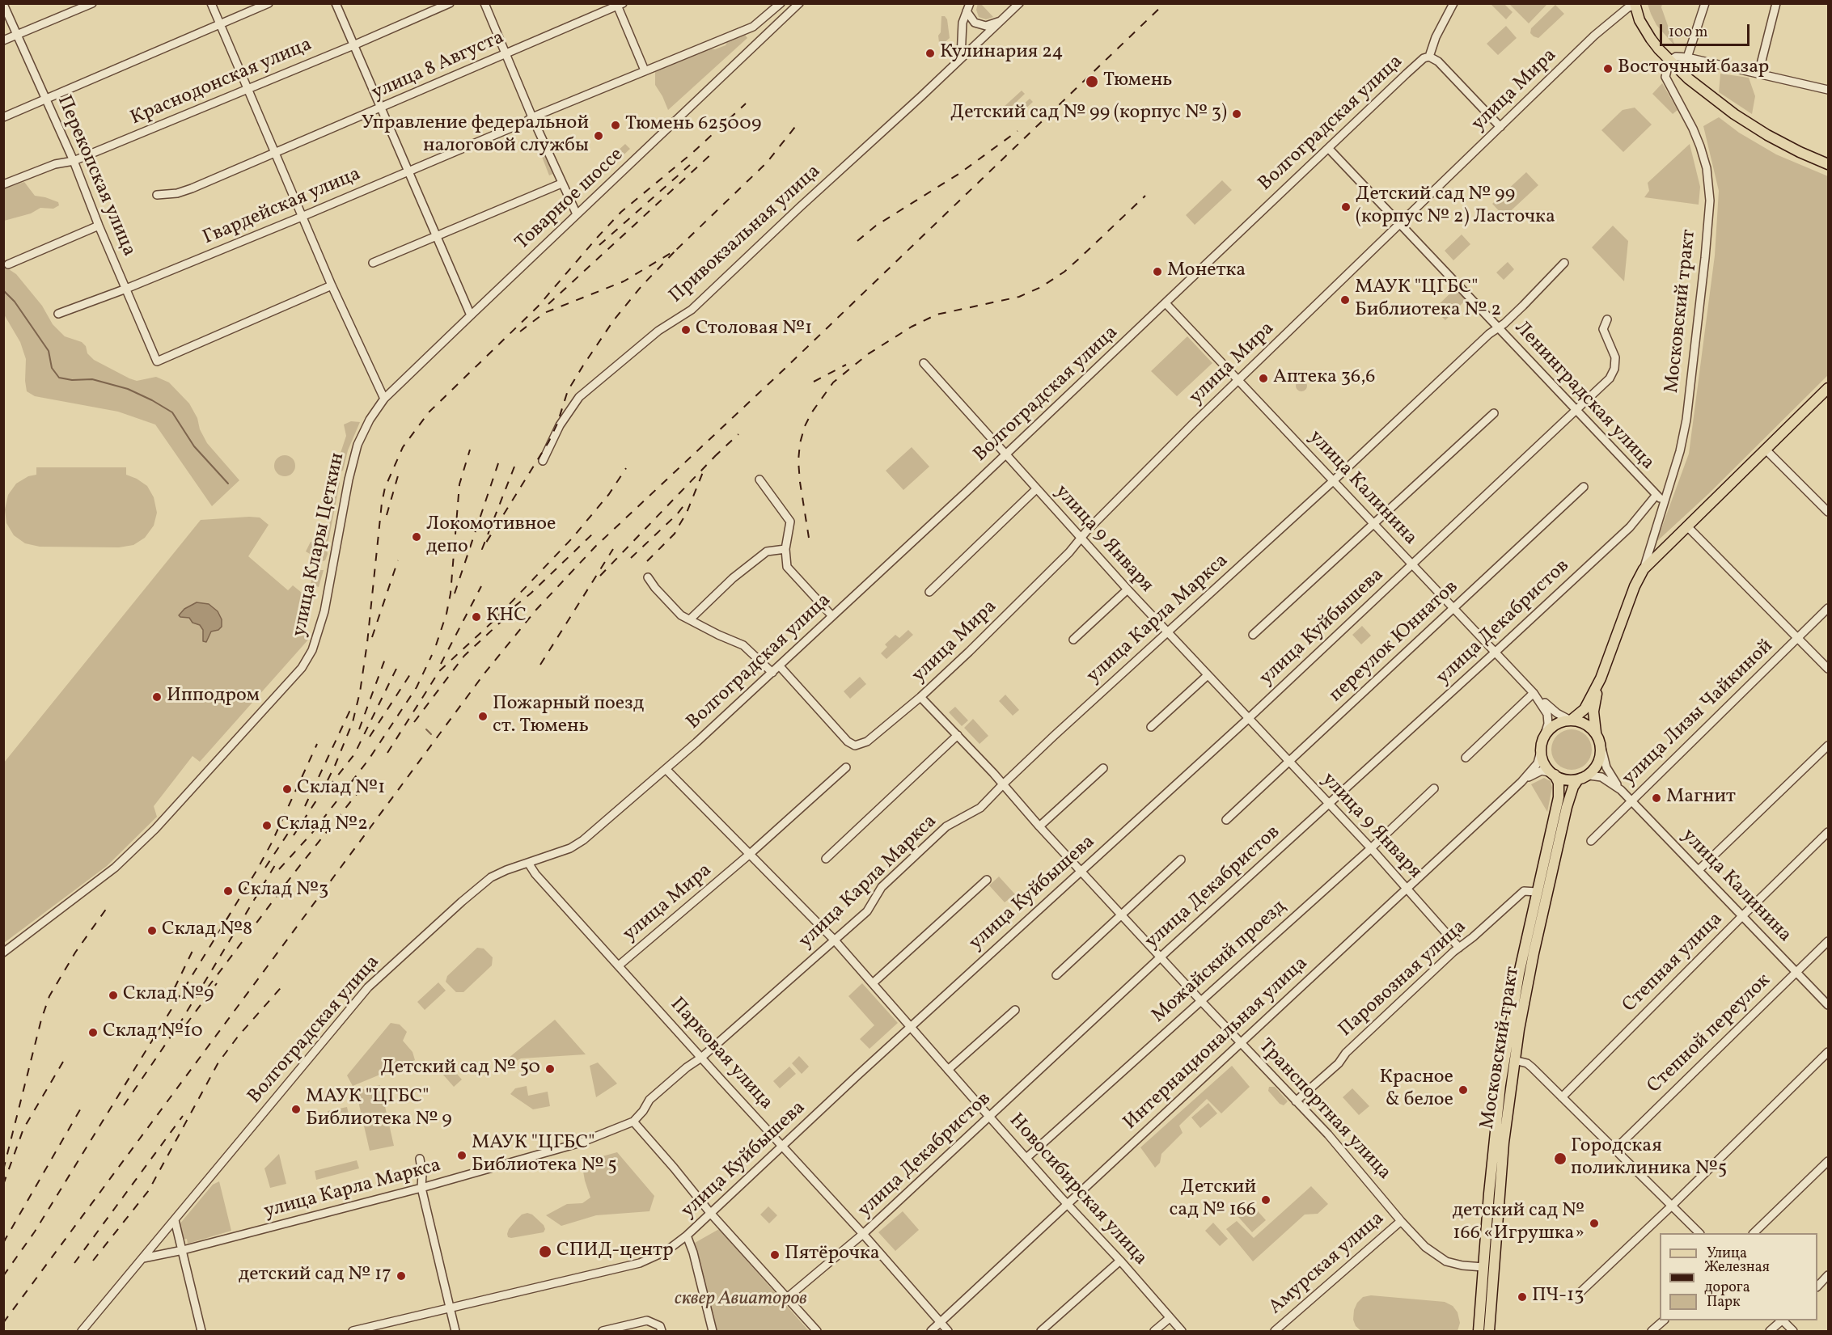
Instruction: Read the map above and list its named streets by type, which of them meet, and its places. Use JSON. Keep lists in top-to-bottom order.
{
  "streets": {
    "main road": ["Московский тракт"],
    "street": [
      "улица 8 Августа",
      "Краснодонская улица",
      "улица Мира",
      "Волгоградская улица",
      "Перекопская улица",
      "Товарное шоссе",
      "Гвардейская улица",
      "Привокзальная улица",
      "Ленинградская улица",
      "улица Калинина",
      "улица 9 Января",
      "улица Клары Цеткин",
      "улица Карла Маркса",
      "улица Декабристов",
      "улица Куйбышева",
      "переулок Юннатов",
      "улица Лизы Чайкиной",
      "Можайский проезд",
      "Степная улица",
      "Паровозная улица",
      "Степной переулок",
      "Интернациональная улица",
      "Парковая улица",
      "Транспортная улица",
      "Новосибирская улица",
      "Амурская улица"
    ]
  },
  "crossings": [
    ["Краснодонская улица", "Перекопская улица"],
    ["улица Мира", "Волгоградская улица"],
    ["улица Мира", "Ленинградская улица"],
    ["улица Мира", "улица Калинина"],
    ["улица Мира", "улица 9 Января"],
    ["улица Мира", "Парковая улица"],
    ["улица Мира", "Транспортная улица"],
    ["улица Мира", "Новосибирская улица"],
    ["Волгоградская улица", "Ленинградская улица"],
    ["Волгоградская улица", "улица Калинина"],
    ["Волгоградская улица", "улица 9 Января"],
    ["Волгоградская улица", "улица Карла Маркса"],
    ["Волгоградская улица", "Парковая улица"],
    ["Волгоградская улица", "Новосибирская улица"],
    ["Перекопская улица", "Гвардейская улица"],
    ["Товарное шоссе", "улица Клары Цеткин"],
    ["Московский тракт", "Ленинградская улица"],
    ["Московский тракт", "улица Калинина"],
    ["Московский тракт", "Паровозная улица"],
    ["Московский тракт", "Интернациональная улица"],
    ["Московский тракт", "Транспортная улица"],
    ["Ленинградская улица", "улица Карла Маркса"],
    ["Ленинградская улица", "улица Декабристов"],
    ["Ленинградская улица", "улица Куйбышева"],
    ["улица Калинина", "улица Карла Маркса"],
    ["улица Калинина", "улица Декабристов"],
    ["улица Калинина", "улица Куйбышева"],
    ["улица Калинина", "переулок Юннатов"],
    ["улица Калинина", "улица Лизы Чайкиной"],
    ["улица Калинина", "Степная улица"],
    ["улица Калинина", "Степной переулок"],
    ["улица Калинина", "Интернациональная улица"],
    ["улица 9 Января", "улица Карла Маркса"],
    ["улица 9 Января", "улица Декабристов"],
    ["улица 9 Января", "улица Куйбышева"],
    ["улица 9 Января", "переулок Юннатов"],
    ["улица 9 Января", "Можайский проезд"],
    ["улица 9 Января", "Паровозная улица"],
    ["улица 9 Января", "Интернациональная улица"],
    ["улица Карла Маркса", "Парковая улица"],
    ["улица Карла Маркса", "Транспортная улица"],
    ["улица Карла Маркса", "Новосибирская улица"],
    ["улица Декабристов", "Парковая улица"],
    ["улица Декабристов", "Транспортная улица"],
    ["улица Декабристов", "Новосибирская улица"],
    ["улица Куйбышева", "Парковая улица"],
    ["улица Куйбышева", "Транспортная улица"],
    ["улица Куйбышева", "Новосибирская улица"],
    ["Можайский проезд", "Транспортная улица"],
    ["Можайский проезд", "Новосибирская улица"],
    ["Паровозная улица", "Транспортная улица"],
    ["Интернациональная улица", "Парковая улица"],
    ["Интернациональная улица", "Транспортная улица"],
    ["Интернациональная улица", "Новосибирская улица"],
    ["Транспортная улица", "Амурская улица"]
  ],
  "parks": ["сквер Авиаторов"],
  "places": [
    "Кулинария 24",
    "Восточный базар",
    "Тюмень",
    "Детский сад № 99 (корпус № 3)",
    "Тюмень 625009",
    "Управление федеральной налоговой службы",
    "Детский сад № 99 (корпус № 2) Ласточка",
    "Монетка",
    "МАУК \"ЦГБС\" Библиотека № 2",
    "Столовая №1",
    "Аптека 36,6",
    "Локомотивное депо",
    "КНС",
    "Ипподром",
    "Пожарный поезд ст. Тюмень",
    "Склад №1",
    "Магнит",
    "Склад №2",
    "Склад №3",
    "Склад №8",
    "Склад №9",
    "Склад №10",
    "Детский сад № 50",
    "Красное & белое",
    "МАУК \"ЦГБС\" Библиотека № 9",
    "МАУК \"ЦГБС\" Библиотека № 5",
    "Городская поликлиника №5",
    "Детский сад № 166",
    "детский сад № 166 «Игрушка»",
    "СПИД-центр",
    "Пятёрочка",
    "детский сад № 17",
    "ПЧ-13"
  ],
  "legend": ["Улица", "Железная дорога", "Парк"],
  "scale_bar": "100 m"
}
